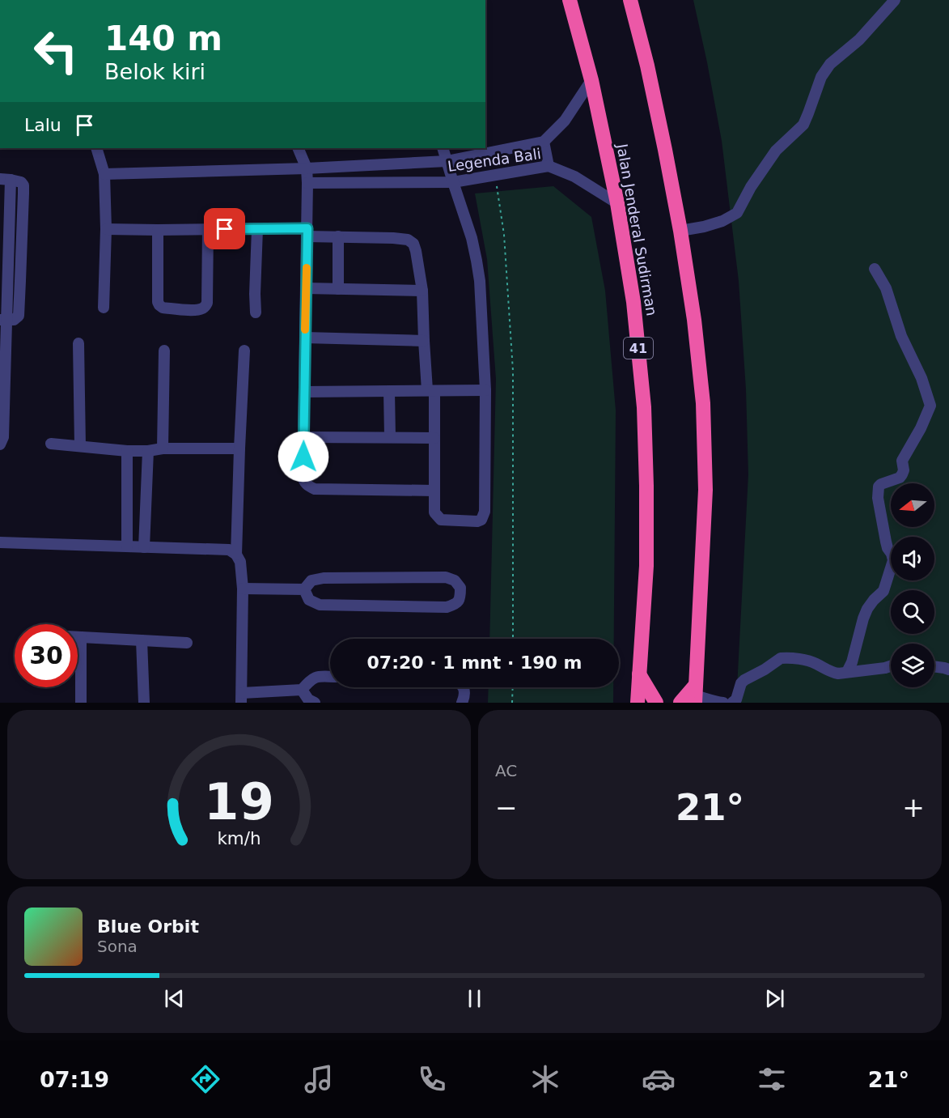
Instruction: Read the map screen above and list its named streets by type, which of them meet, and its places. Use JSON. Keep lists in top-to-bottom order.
{
  "streets": {
    "highway": ["Jalan Jenderal Sudirman", "41"],
    "street": ["Legenda Bali"]
  },
  "crossings": [
    ["Legenda Bali", "Jalan Jenderal Sudirman"]
  ],
  "north": "left",
  "page": {
    "turn": ["140 m", "Belok kiri"],
    "then": "Lalu",
    "limit": "30",
    "trip": "07:20 · 1 mnt · 190 m",
    "tile": "AC",
    "heat": ["−", "21°", "+"],
    "song": ["Blue Orbit", "Sona"],
    "tabs": ["07:19", "21°"],
    "gauge": ["19", "km/h"]
  }
}
